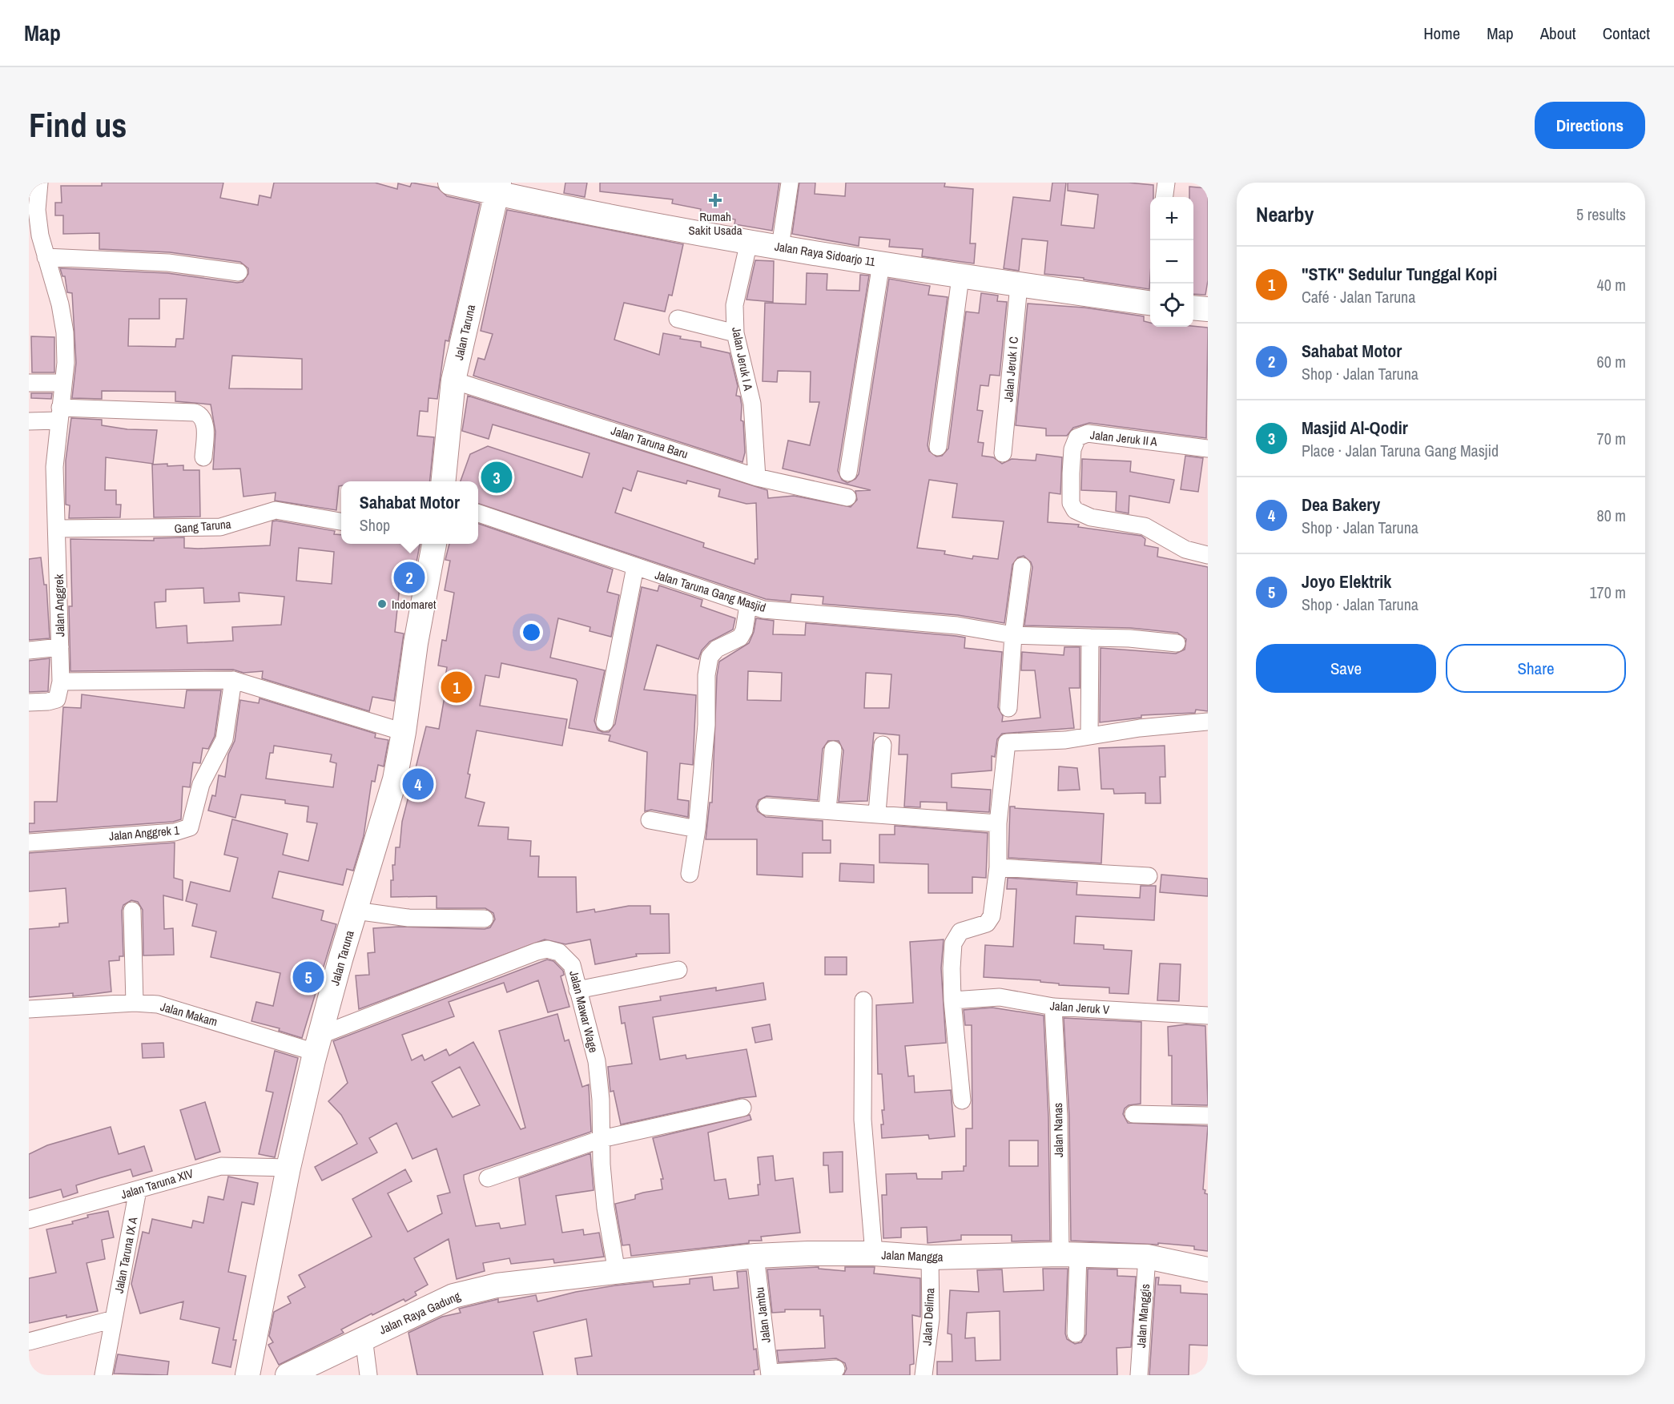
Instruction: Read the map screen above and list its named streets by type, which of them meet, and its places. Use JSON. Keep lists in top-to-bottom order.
{
  "streets": {
    "street": [
      "Jalan Raya Sidoarjo 11",
      "Jalan Taruna",
      "Jalan Jeruk I A",
      "Jalan Jeruk I C",
      "Jalan Jeruk II A",
      "Jalan Taruna Baru",
      "Gang Taruna",
      "Jalan Taruna Gang Masjid",
      "Jalan Anggrek",
      "Jalan Anggrek 1",
      "Jalan Jeruk V",
      "Jalan Mawar Wage",
      "Jalan Makam",
      "Jalan Nanas",
      "Jalan Taruna XIV",
      "Jalan Taruna IX A",
      "Jalan Mangga",
      "Jalan Raya Gadung",
      "Jalan Jambu",
      "Jalan Manggis",
      "Jalan Delima"
    ]
  },
  "crossings": [
    ["Jalan Raya Sidoarjo 11", "Jalan Taruna"],
    ["Jalan Raya Sidoarjo 11", "Jalan Jeruk I A"],
    ["Jalan Raya Sidoarjo 11", "Jalan Jeruk I C"],
    ["Jalan Taruna", "Jalan Taruna Baru"],
    ["Jalan Taruna", "Jalan Mawar Wage"],
    ["Jalan Taruna", "Jalan Makam"],
    ["Jalan Taruna", "Jalan Taruna XIV"],
    ["Jalan Jeruk I A", "Jalan Taruna Baru"],
    ["Gang Taruna", "Jalan Anggrek"],
    ["Jalan Jeruk V", "Jalan Nanas"],
    ["Jalan Mawar Wage", "Jalan Makam"],
    ["Jalan Mawar Wage", "Jalan Mangga"],
    ["Jalan Mawar Wage", "Jalan Raya Gadung"],
    ["Jalan Nanas", "Jalan Mangga"],
    ["Jalan Taruna XIV", "Jalan Taruna IX A"],
    ["Jalan Mangga", "Jalan Raya Gadung"],
    ["Jalan Mangga", "Jalan Jambu"],
    ["Jalan Mangga", "Jalan Manggis"],
    ["Jalan Mangga", "Jalan Delima"]
  ],
  "places": {
    "health": ["Rumah Sakit Usada"],
    "other": ["Indomaret"]
  },
  "page": {
    "header": "Map",
    "nav": [
      "Home",
      "Map",
      "About",
      "Contact"
    ],
    "buttons": [
      "Directions",
      ["Save", "Share"]
    ],
    "title": "Find us",
    "heading": ["Nearby", "5 results"],
    "map_buttons": ["+", "−"],
    "list": [
      {
        "mark": "1",
        "name": "\"STK\" Sedulur Tunggal Kopi",
        "note": "Café · Jalan Taruna",
        "value": "40 m"
      },
      {
        "mark": "2",
        "name": "Sahabat Motor",
        "note": "Shop · Jalan Taruna",
        "value": "60 m"
      },
      {
        "mark": "3",
        "name": "Masjid Al-Qodir",
        "note": "Place · Jalan Taruna Gang Masjid",
        "value": "70 m"
      },
      {
        "mark": "4",
        "name": "Dea Bakery",
        "note": "Shop · Jalan Taruna",
        "value": "80 m"
      },
      {
        "mark": "5",
        "name": "Joyo Elektrik",
        "note": "Shop · Jalan Taruna",
        "value": "170 m"
      }
    ],
    "pins": [
      "3",
      "2",
      "1",
      "4",
      "5"
    ],
    "popup": ["Sahabat Motor", "Shop"]
  }
}
